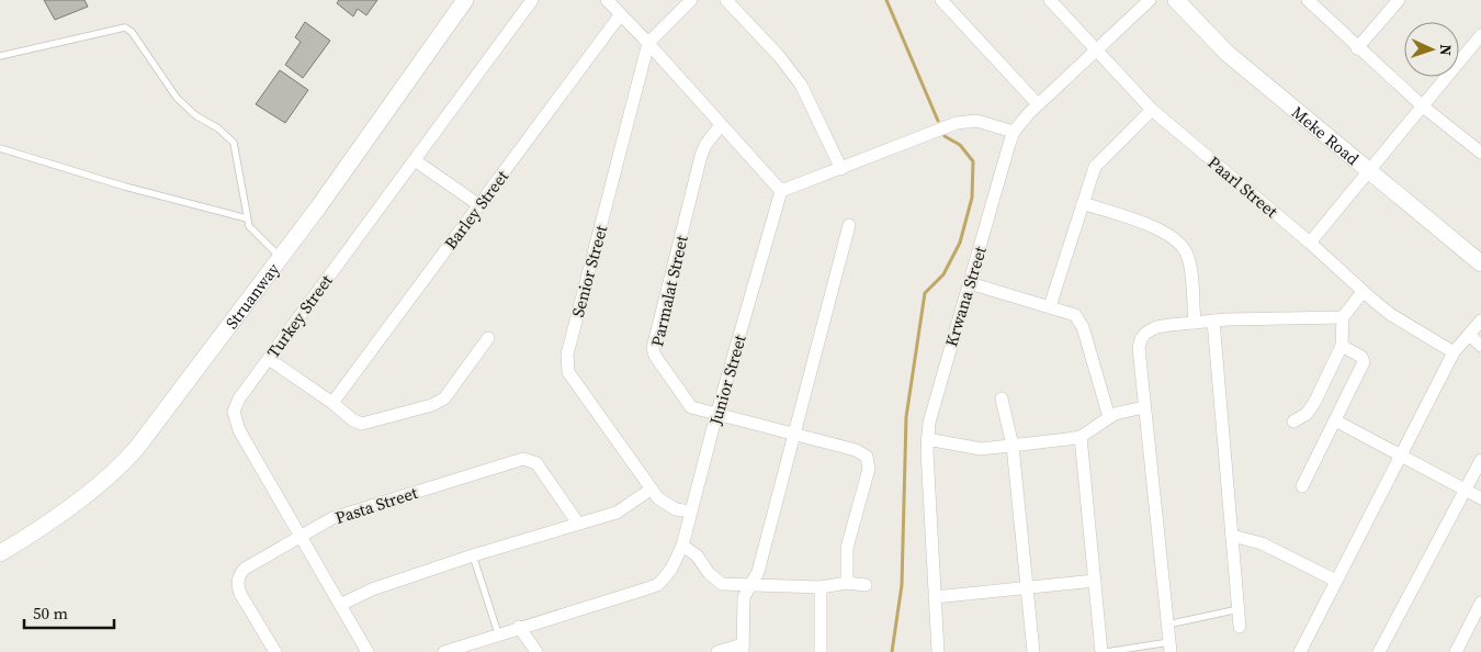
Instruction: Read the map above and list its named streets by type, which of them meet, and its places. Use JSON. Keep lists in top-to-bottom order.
{
  "streets": {
    "street": [
      "Meke Road",
      "Paarl Street",
      "Barley Street",
      "Senior Street",
      "Parmalat Street",
      "Struanway",
      "Krwana Street",
      "Turkey Street",
      "Junior Street",
      "Pasta Street"
    ]
  },
  "crossings": [
    ["Paarl Street", "Krwana Street"],
    ["Senior Street", "Junior Street"],
    ["Parmalat Street", "Junior Street"],
    ["Turkey Street", "Pasta Street"]
  ],
  "scale_bar": "50 m",
  "north": "right"
}
